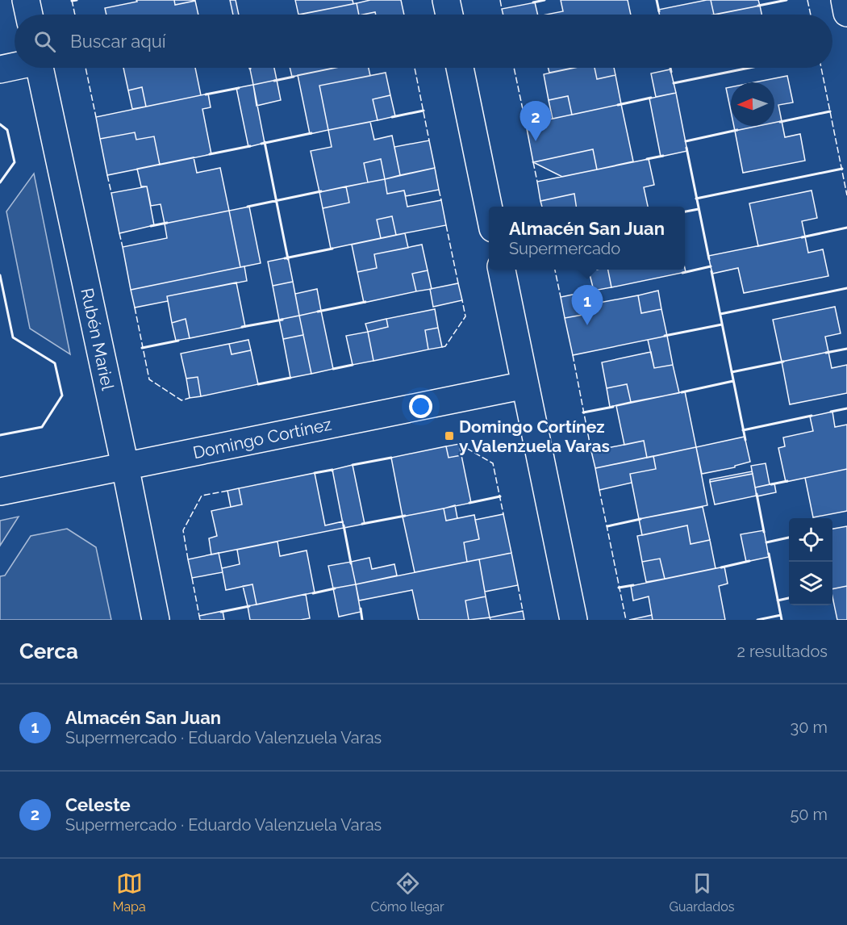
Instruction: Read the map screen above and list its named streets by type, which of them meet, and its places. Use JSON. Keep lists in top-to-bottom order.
{
  "streets": {
    "street": ["Rubén Mariel", "Domingo Cortínez"]
  },
  "crossings": [
    ["Rubén Mariel", "Domingo Cortínez"]
  ],
  "places": {
    "transit": ["Domingo Cortínez y Valenzuela Varas"]
  },
  "north": "left",
  "page": {
    "search": "Buscar aquí",
    "pins": ["2", "1"],
    "popup": ["Almacén San Juan", "Supermercado"],
    "heading": ["Cerca", "2 resultados"],
    "list": [
      {
        "mark": "1",
        "name": "Almacén San Juan",
        "note": "Supermercado · Eduardo Valenzuela Varas",
        "value": "30 m"
      },
      {
        "mark": "2",
        "name": "Celeste",
        "note": "Supermercado · Eduardo Valenzuela Varas",
        "value": "50 m"
      }
    ],
    "nav": ["Mapa", "Cómo llegar", "Guardados"]
  }
}
